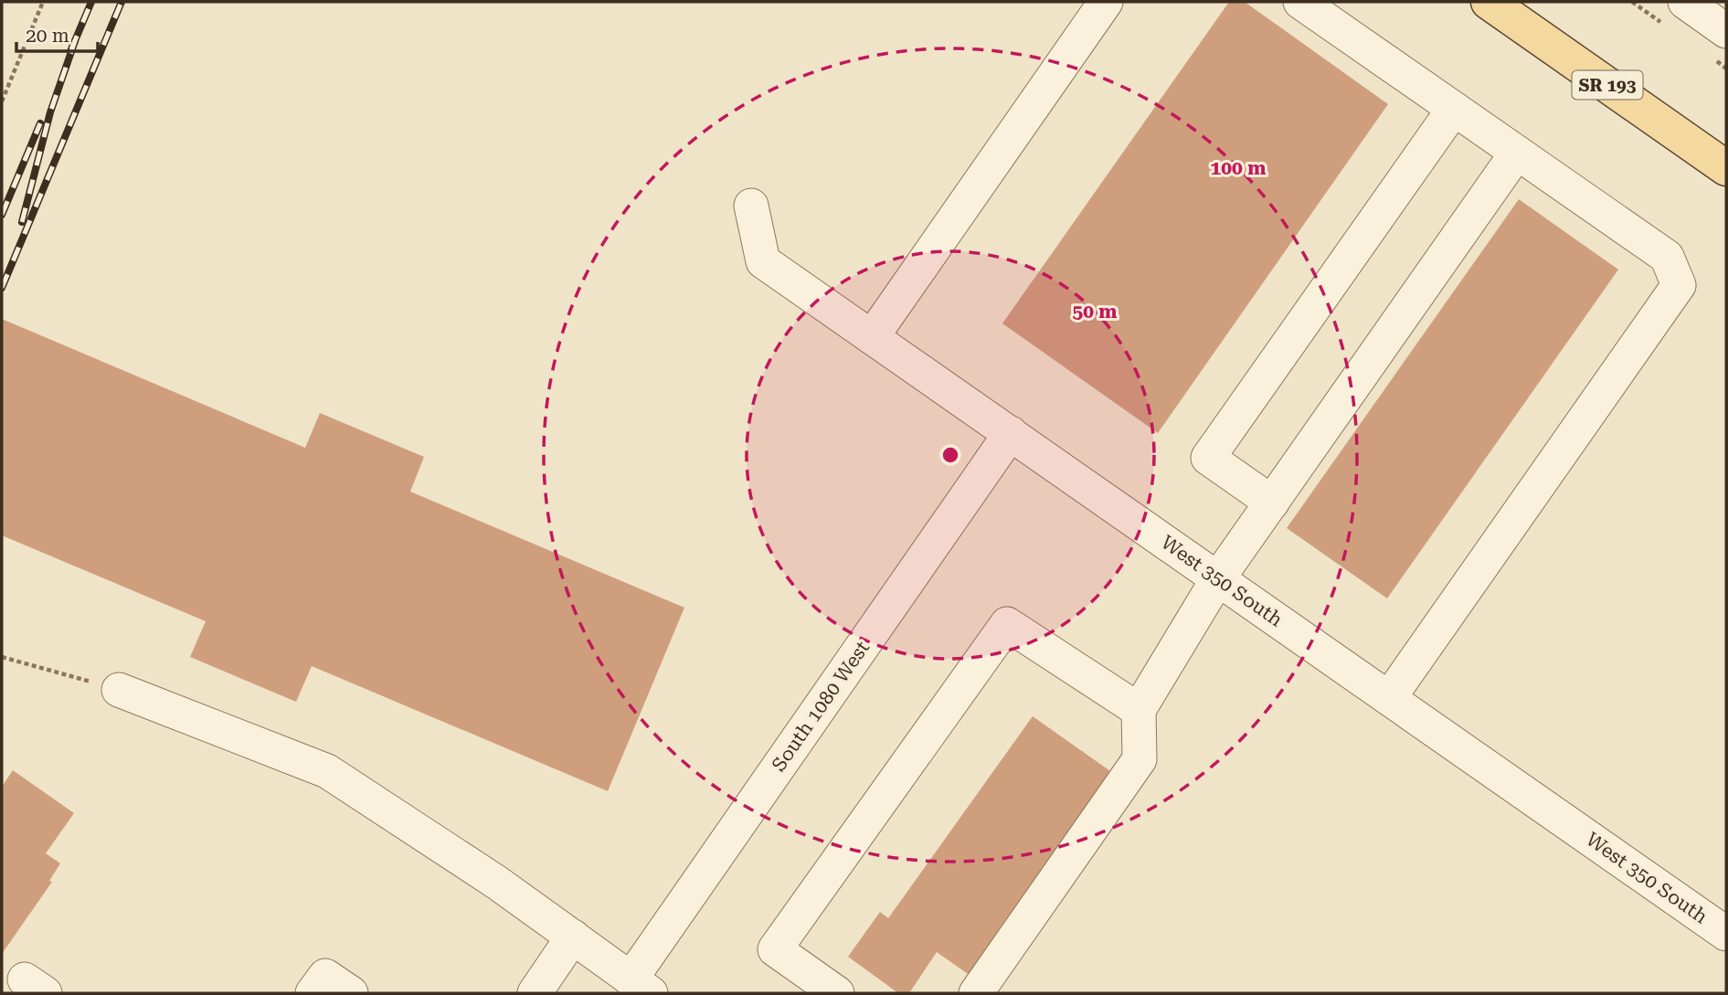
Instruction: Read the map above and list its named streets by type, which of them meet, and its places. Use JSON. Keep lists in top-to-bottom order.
{
  "streets": {
    "main road": ["SR 193"],
    "street": ["West 350 South", "South 1080 West"]
  },
  "crossings": [
    ["West 350 South", "South 1080 West"]
  ],
  "scale_bar": "20 m",
  "rings": ["100 m", "50 m"]
}
